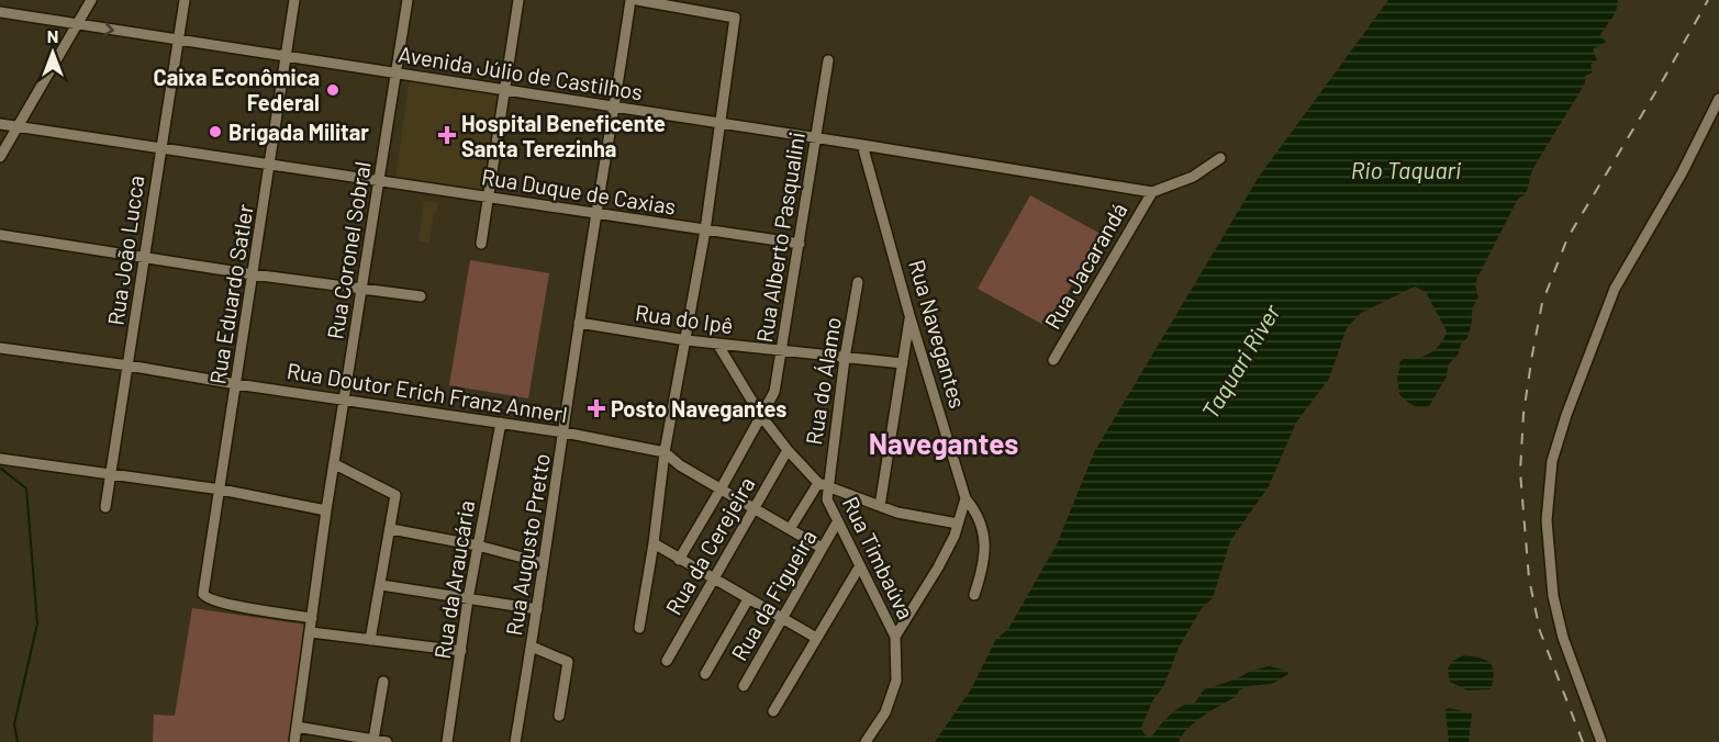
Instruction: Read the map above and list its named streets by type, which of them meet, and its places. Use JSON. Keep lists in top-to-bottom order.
{
  "streets": {
    "street": [
      "Avenida Júlio de Castilhos",
      "Rua Duque de Caxias",
      "Rua Alberto Pasqualini",
      "Rua João Lucca",
      "Rua Coronel Sobral",
      "Rua Jacarandá",
      "Rua Eduardo Satler",
      "Rua do Ipê",
      "Rua Navegantes",
      "Rua do Álamo",
      "Rua Doutor Erich Franz Annerl",
      "Rua Augusto Pretto",
      "Rua da Cerejeira",
      "Rua Timbaúva",
      "Rua da Araucária",
      "Rua da Figueira"
    ]
  },
  "crossings": [
    ["Avenida Júlio de Castilhos", "Rua Alberto Pasqualini"],
    ["Avenida Júlio de Castilhos", "Rua João Lucca"],
    ["Avenida Júlio de Castilhos", "Rua Coronel Sobral"],
    ["Avenida Júlio de Castilhos", "Rua Jacarandá"],
    ["Avenida Júlio de Castilhos", "Rua Eduardo Satler"],
    ["Avenida Júlio de Castilhos", "Rua Navegantes"],
    ["Avenida Júlio de Castilhos", "Rua Augusto Pretto"],
    ["Rua Duque de Caxias", "Rua Alberto Pasqualini"],
    ["Rua Duque de Caxias", "Rua João Lucca"],
    ["Rua Duque de Caxias", "Rua Coronel Sobral"],
    ["Rua Duque de Caxias", "Rua Eduardo Satler"],
    ["Rua Duque de Caxias", "Rua Augusto Pretto"],
    ["Rua Alberto Pasqualini", "Rua do Ipê"],
    ["Rua Alberto Pasqualini", "Rua Doutor Erich Franz Annerl"],
    ["Rua Alberto Pasqualini", "Rua Timbaúva"],
    ["Rua João Lucca", "Rua Doutor Erich Franz Annerl"],
    ["Rua Coronel Sobral", "Rua Eduardo Satler"],
    ["Rua Coronel Sobral", "Rua Doutor Erich Franz Annerl"],
    ["Rua Eduardo Satler", "Rua Doutor Erich Franz Annerl"],
    ["Rua do Ipê", "Rua do Álamo"],
    ["Rua do Ipê", "Rua Augusto Pretto"],
    ["Rua do Ipê", "Rua Timbaúva"],
    ["Rua do Álamo", "Rua Timbaúva"],
    ["Rua Doutor Erich Franz Annerl", "Rua Augusto Pretto"],
    ["Rua Doutor Erich Franz Annerl", "Rua da Cerejeira"],
    ["Rua Doutor Erich Franz Annerl", "Rua da Araucária"],
    ["Rua Doutor Erich Franz Annerl", "Rua da Figueira"],
    ["Rua da Cerejeira", "Rua Timbaúva"],
    ["Rua Timbaúva", "Rua da Figueira"]
  ],
  "districts": ["Navegantes"],
  "water": ["Rio Taquari", "Taquari River"],
  "places": {
    "other": ["Caixa Econômica Federal", "Brigada Militar"],
    "health": ["Hospital Beneficente Santa Terezinha", "Posto Navegantes"]
  },
  "north": "top"
}
